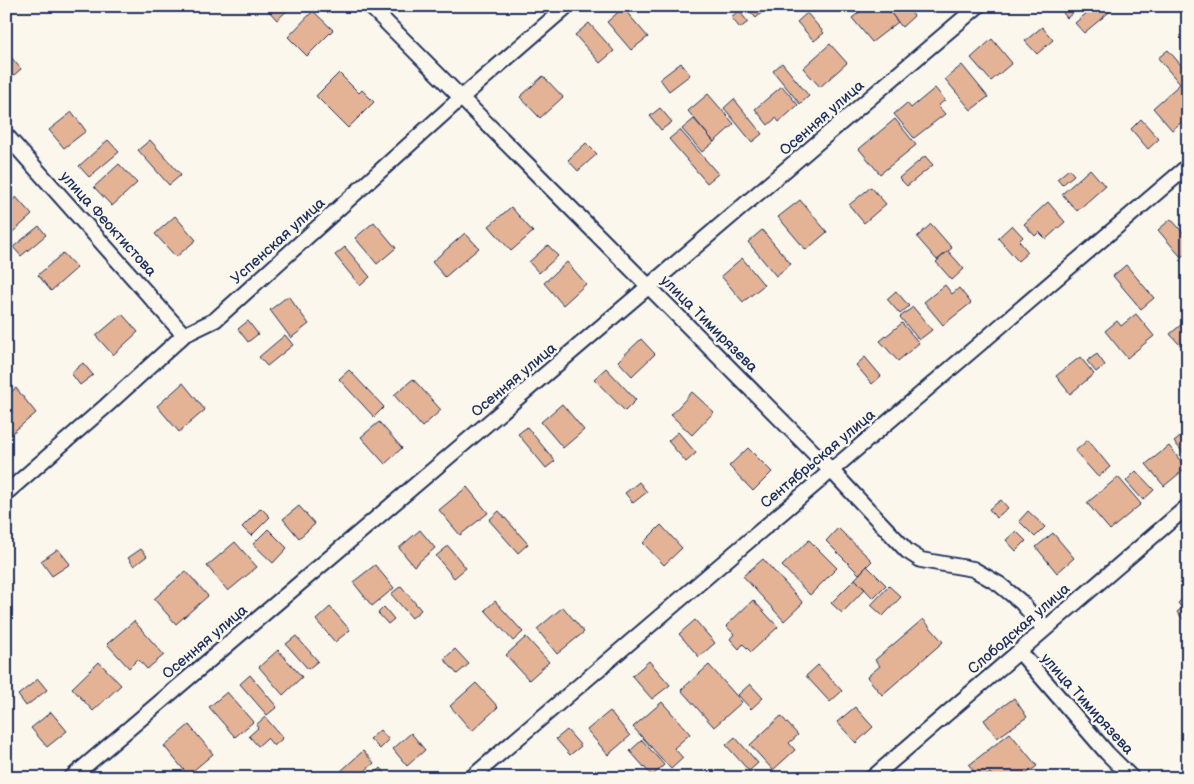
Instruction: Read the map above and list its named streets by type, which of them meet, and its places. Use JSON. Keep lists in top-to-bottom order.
{
  "streets": {
    "street": [
      "Осенняя улица",
      "улица Феоктистова",
      "Успенская улица",
      "улица Тимирязева",
      "Сентябрьская улица",
      "Слободская улица"
    ]
  },
  "crossings": [
    ["Осенняя улица", "улица Тимирязева"],
    ["улица Феоктистова", "Успенская улица"],
    ["Успенская улица", "улица Тимирязева"],
    ["улица Тимирязева", "Сентябрьская улица"],
    ["улица Тимирязева", "Слободская улица"]
  ]
}
